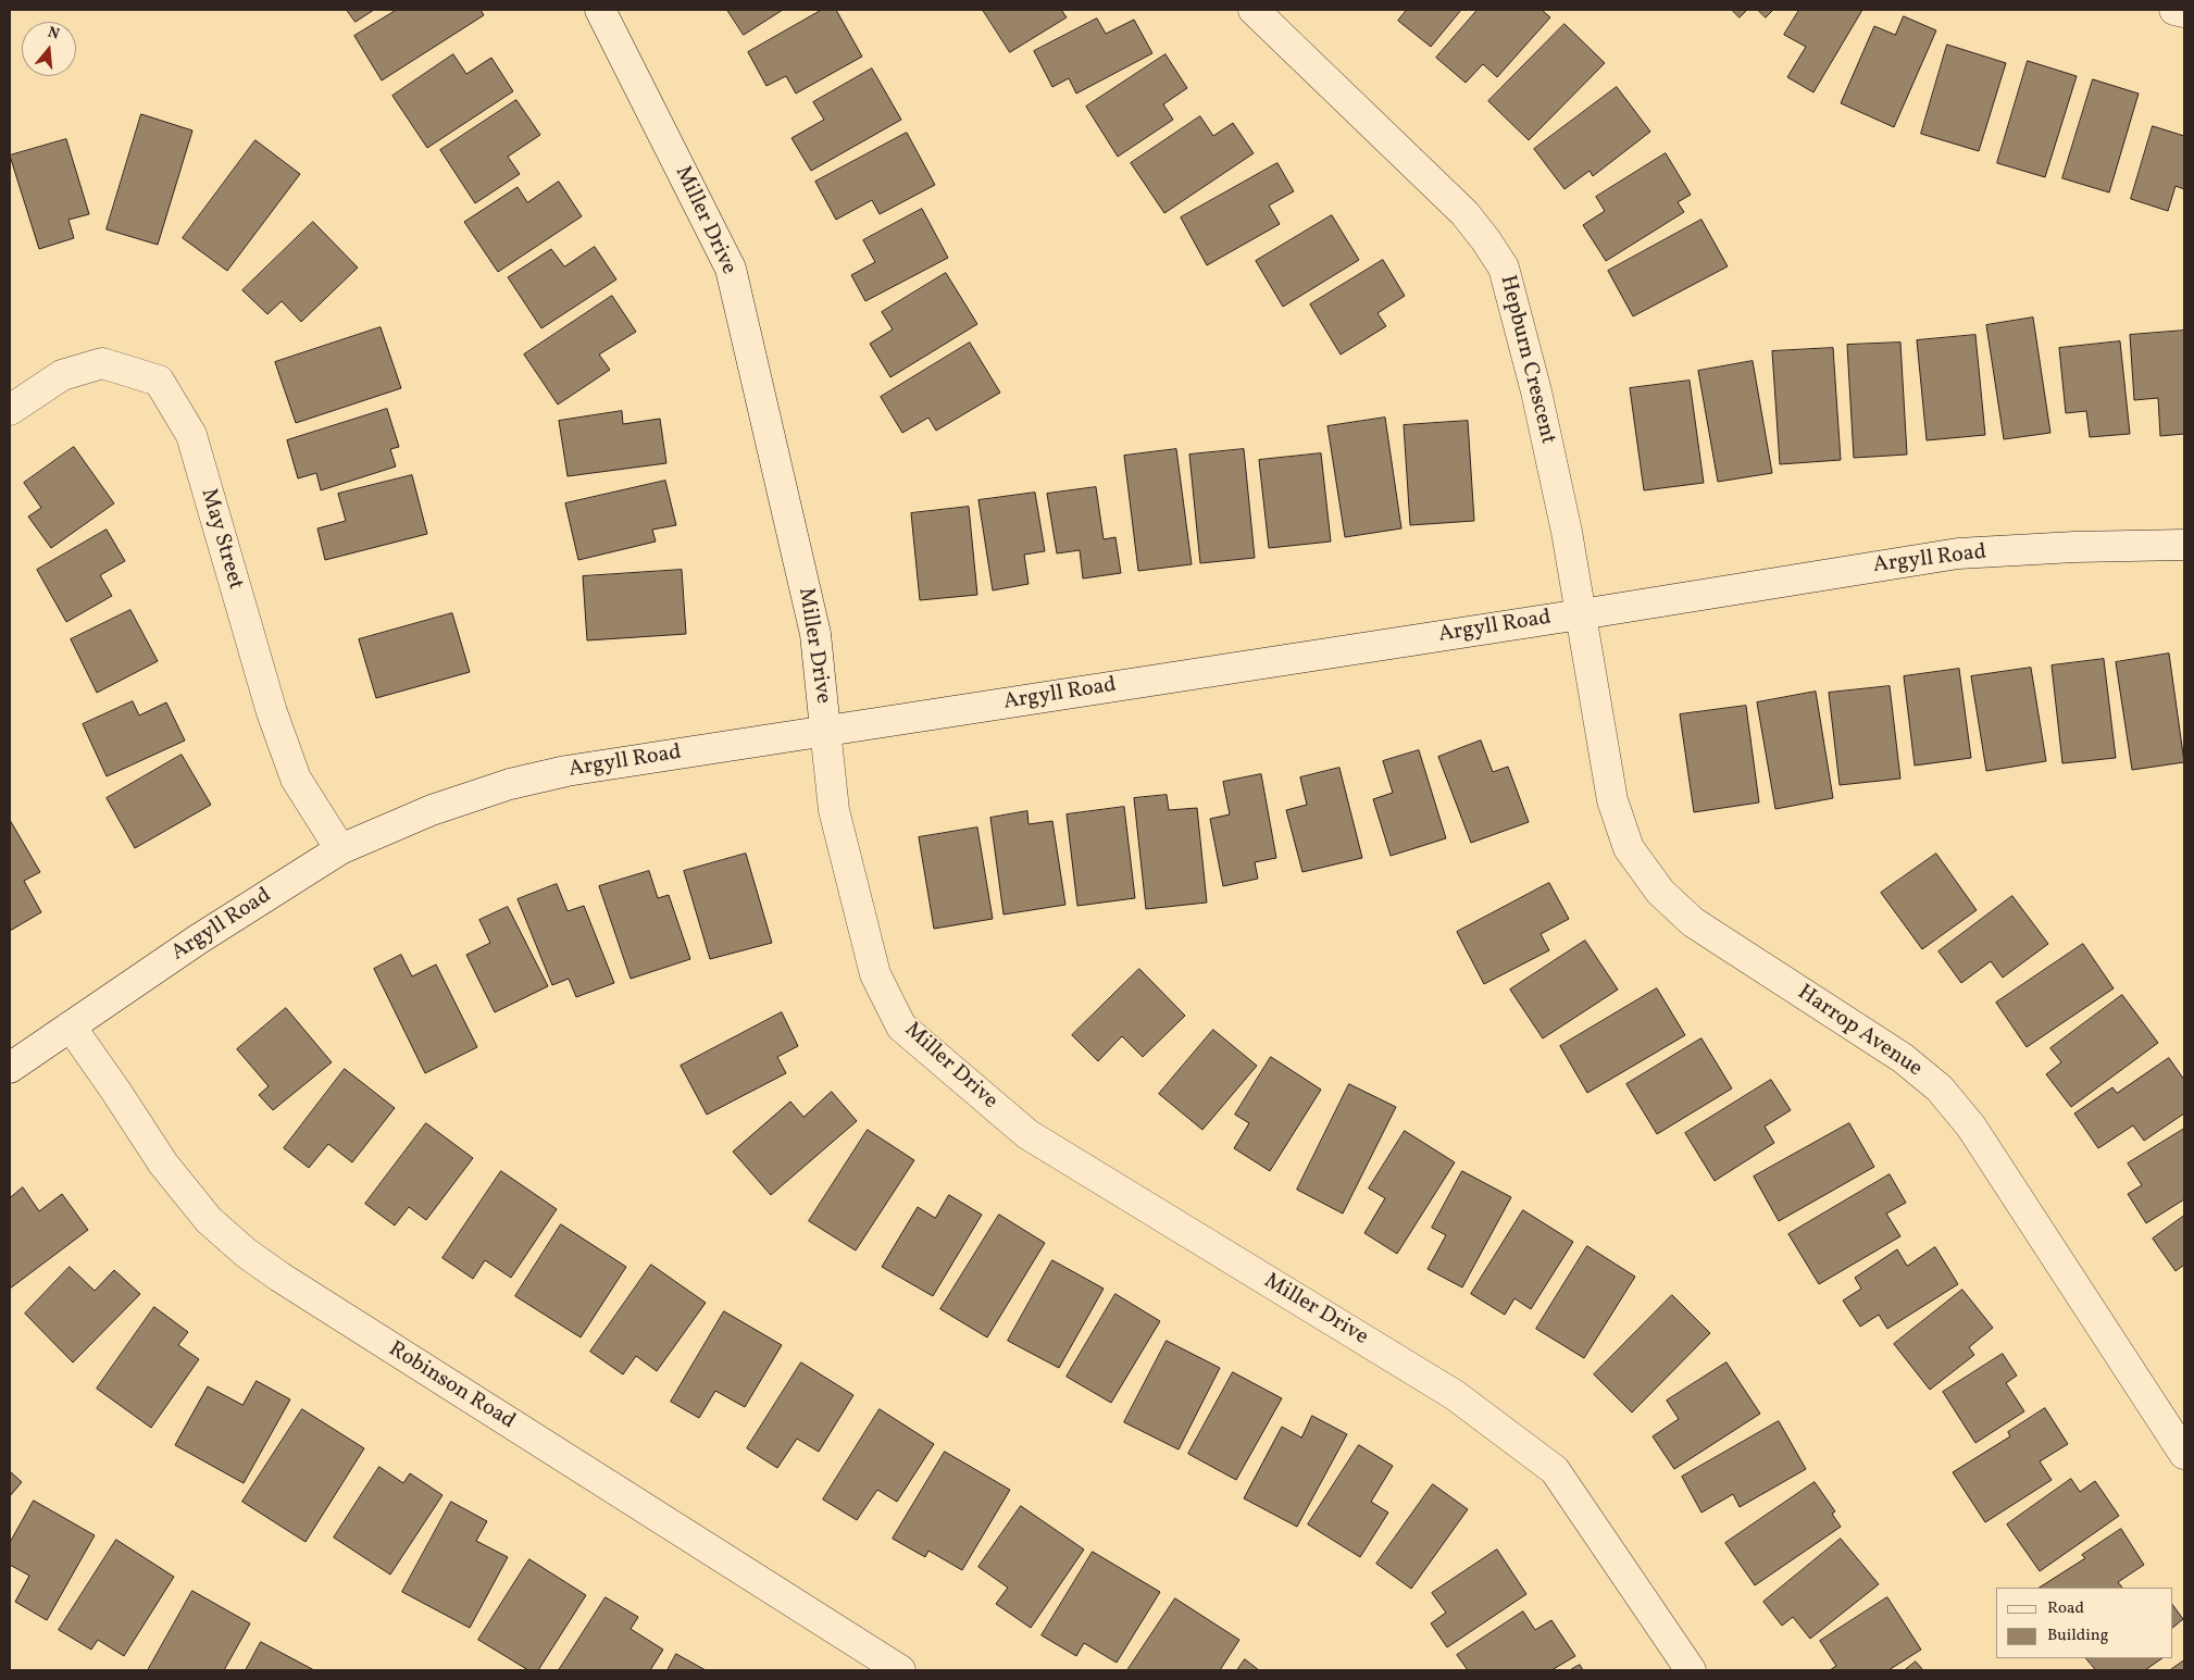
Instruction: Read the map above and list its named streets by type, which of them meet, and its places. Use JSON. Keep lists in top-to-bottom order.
{
  "streets": {
    "street": [
      "Miller Drive",
      "Hepburn Crescent",
      "May Street",
      "Argyll Road",
      "Harrop Avenue",
      "Robinson Road"
    ]
  },
  "crossings": [
    ["Miller Drive", "Argyll Road"],
    ["Hepburn Crescent", "Argyll Road"],
    ["Hepburn Crescent", "Harrop Avenue"],
    ["May Street", "Argyll Road"],
    ["Argyll Road", "Harrop Avenue"],
    ["Argyll Road", "Robinson Road"]
  ],
  "legend": ["Road", "Building"],
  "north": "top"
}
